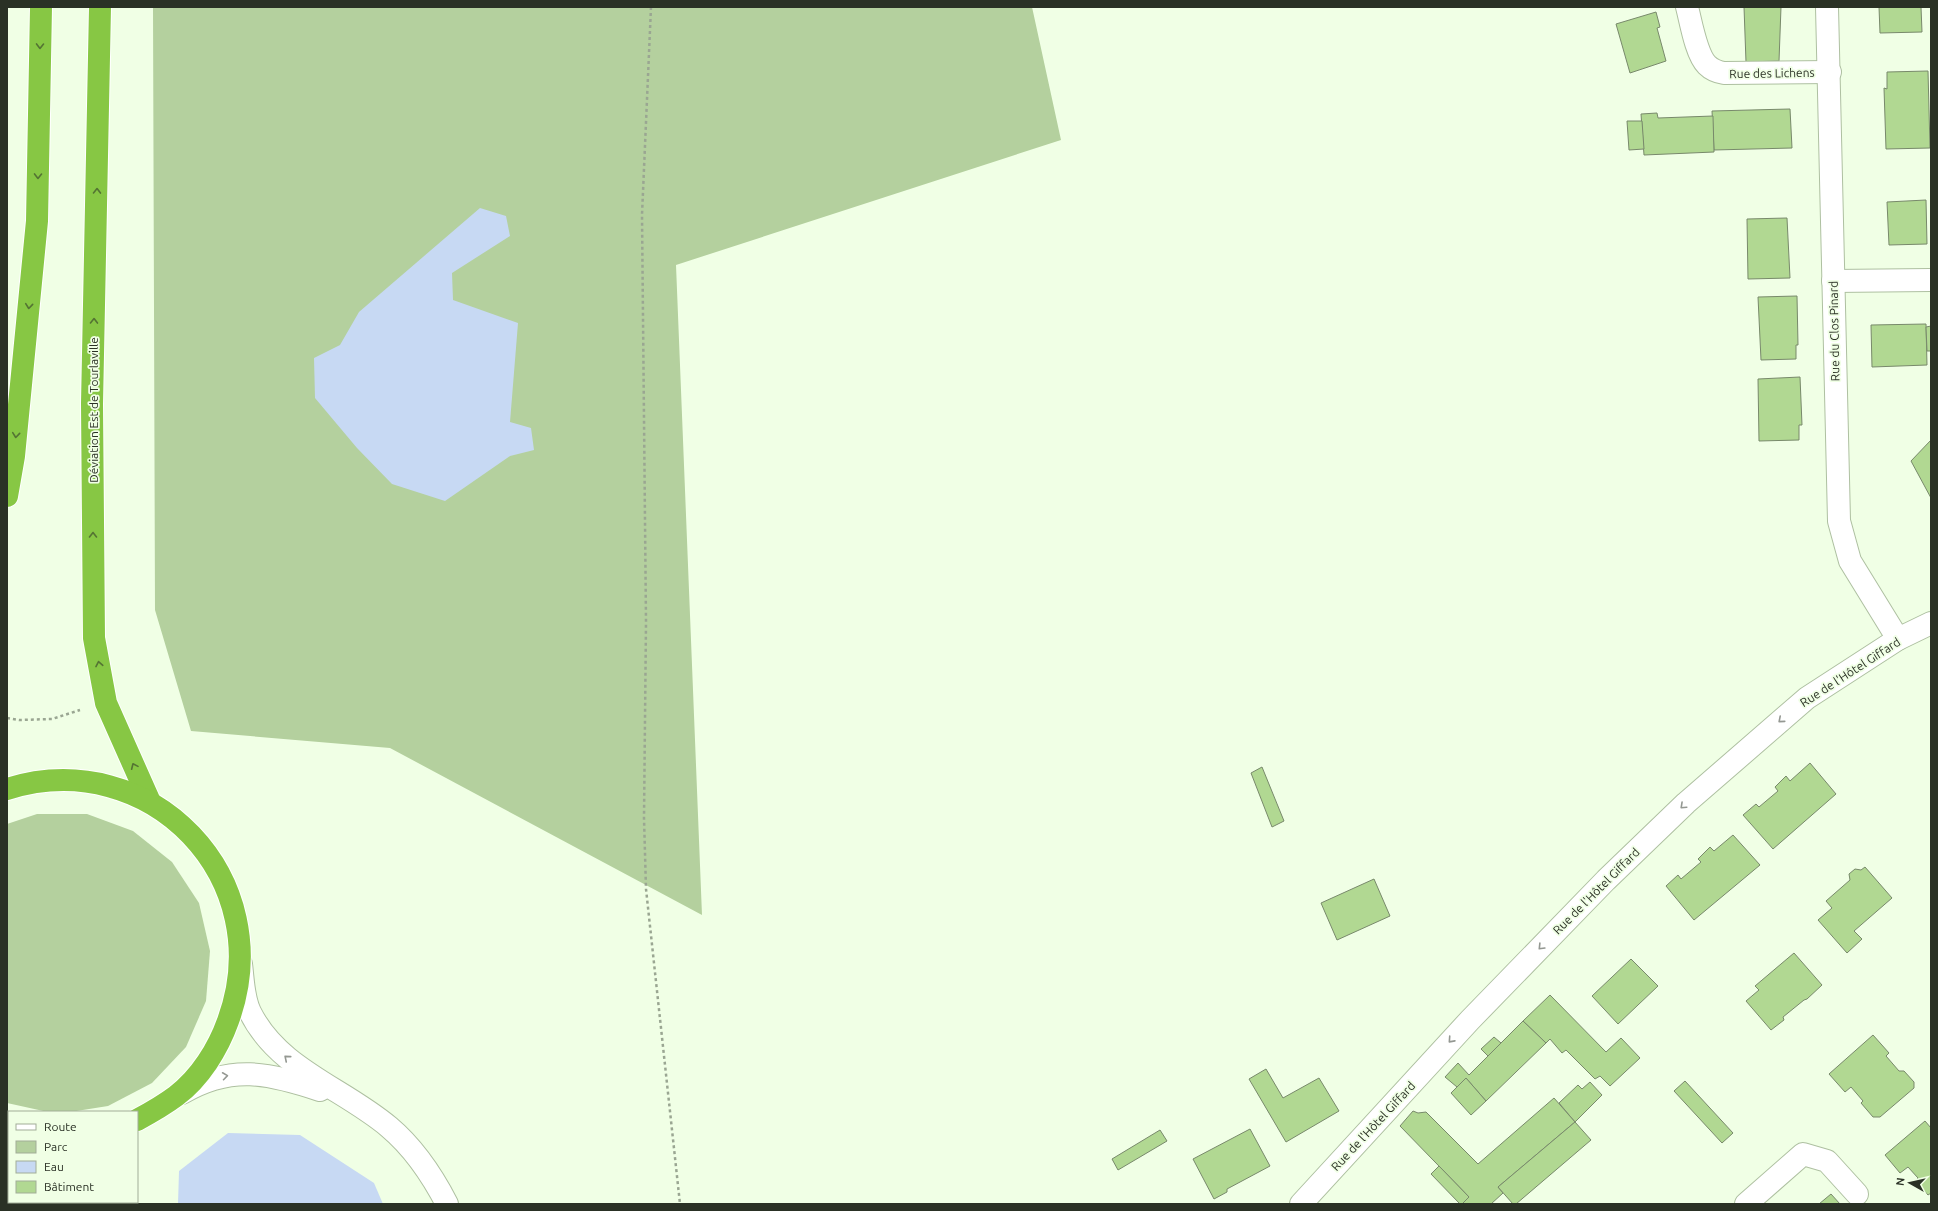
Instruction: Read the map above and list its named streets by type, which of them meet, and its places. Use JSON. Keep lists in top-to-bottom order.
{
  "streets": {
    "highway": ["Déviation Est de Tourlaville"],
    "street": ["Rue des Lichens", "Rue du Clos Pinard", "Rue de l'Hôtel Giffard"]
  },
  "crossings": [
    ["Rue des Lichens", "Rue du Clos Pinard"],
    ["Rue du Clos Pinard", "Rue de l'Hôtel Giffard"]
  ],
  "one_way": ["Rue de l'Hôtel Giffard"],
  "legend": [
    "Route",
    "Parc",
    "Eau",
    "Bâtiment"
  ],
  "north": "left"
}
